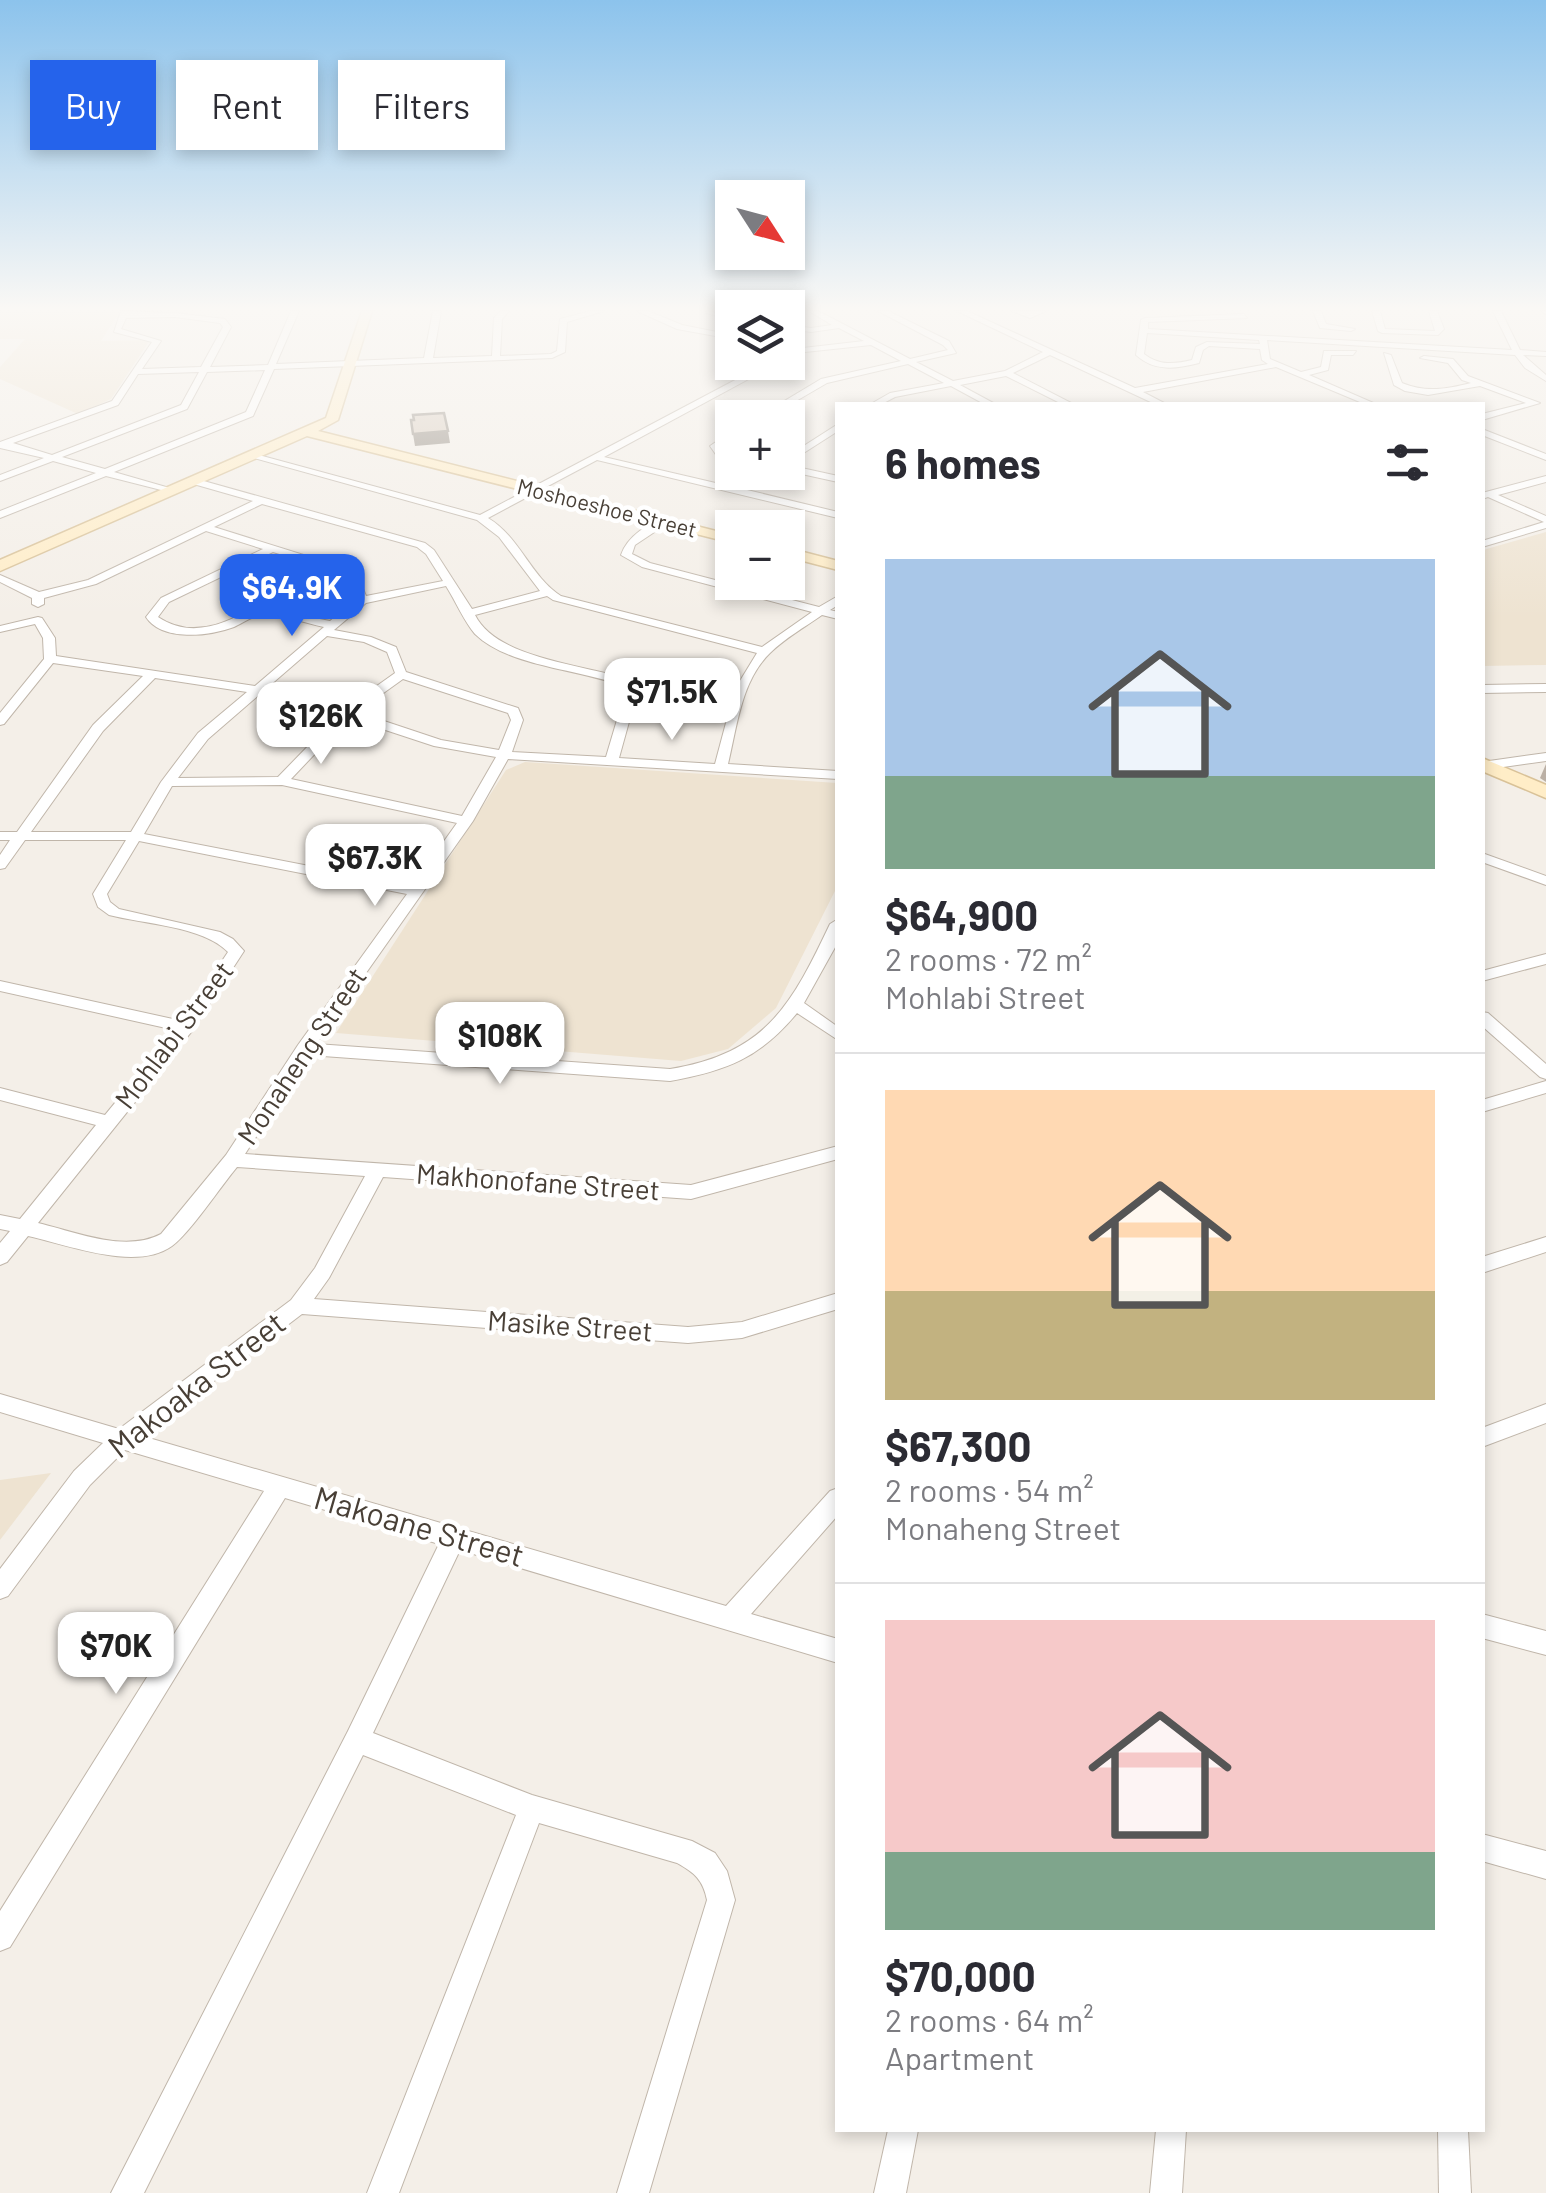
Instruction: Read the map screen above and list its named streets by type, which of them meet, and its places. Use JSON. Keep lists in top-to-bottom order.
{
  "streets": {
    "street": [
      "Moshoeshoe Street",
      "Mohlabi Street",
      "Monaheng Street",
      "Makhonofane Street",
      "Masike Street",
      "Makoaka Street",
      "Makoane Street"
    ]
  },
  "crossings": [
    ["Mohlabi Street", "Monaheng Street"],
    ["Monaheng Street", "Makhonofane Street"],
    ["Makhonofane Street", "Makoaka Street"],
    ["Masike Street", "Makoaka Street"],
    ["Makoaka Street", "Makoane Street"]
  ],
  "north": "bottom right",
  "page": {
    "chip": ["Buy", "Rent", "Filters"],
    "map_buttons": ["+", "−"],
    "heading": "6 homes",
    "list": [
      {
        "name": "$64,900",
        "note": "2 rooms · 72 m² · Mohlabi Street"
      },
      {
        "name": "$67,300",
        "note": "2 rooms · 54 m² · Monaheng Street"
      },
      {
        "name": "$70,000",
        "note": "2 rooms · 64 m² · Apartment"
      }
    ],
    "price": [
      "$64.9K",
      "$71.5K",
      "$126K",
      "$67.3K",
      "$108K",
      "$70K"
    ]
  }
}
